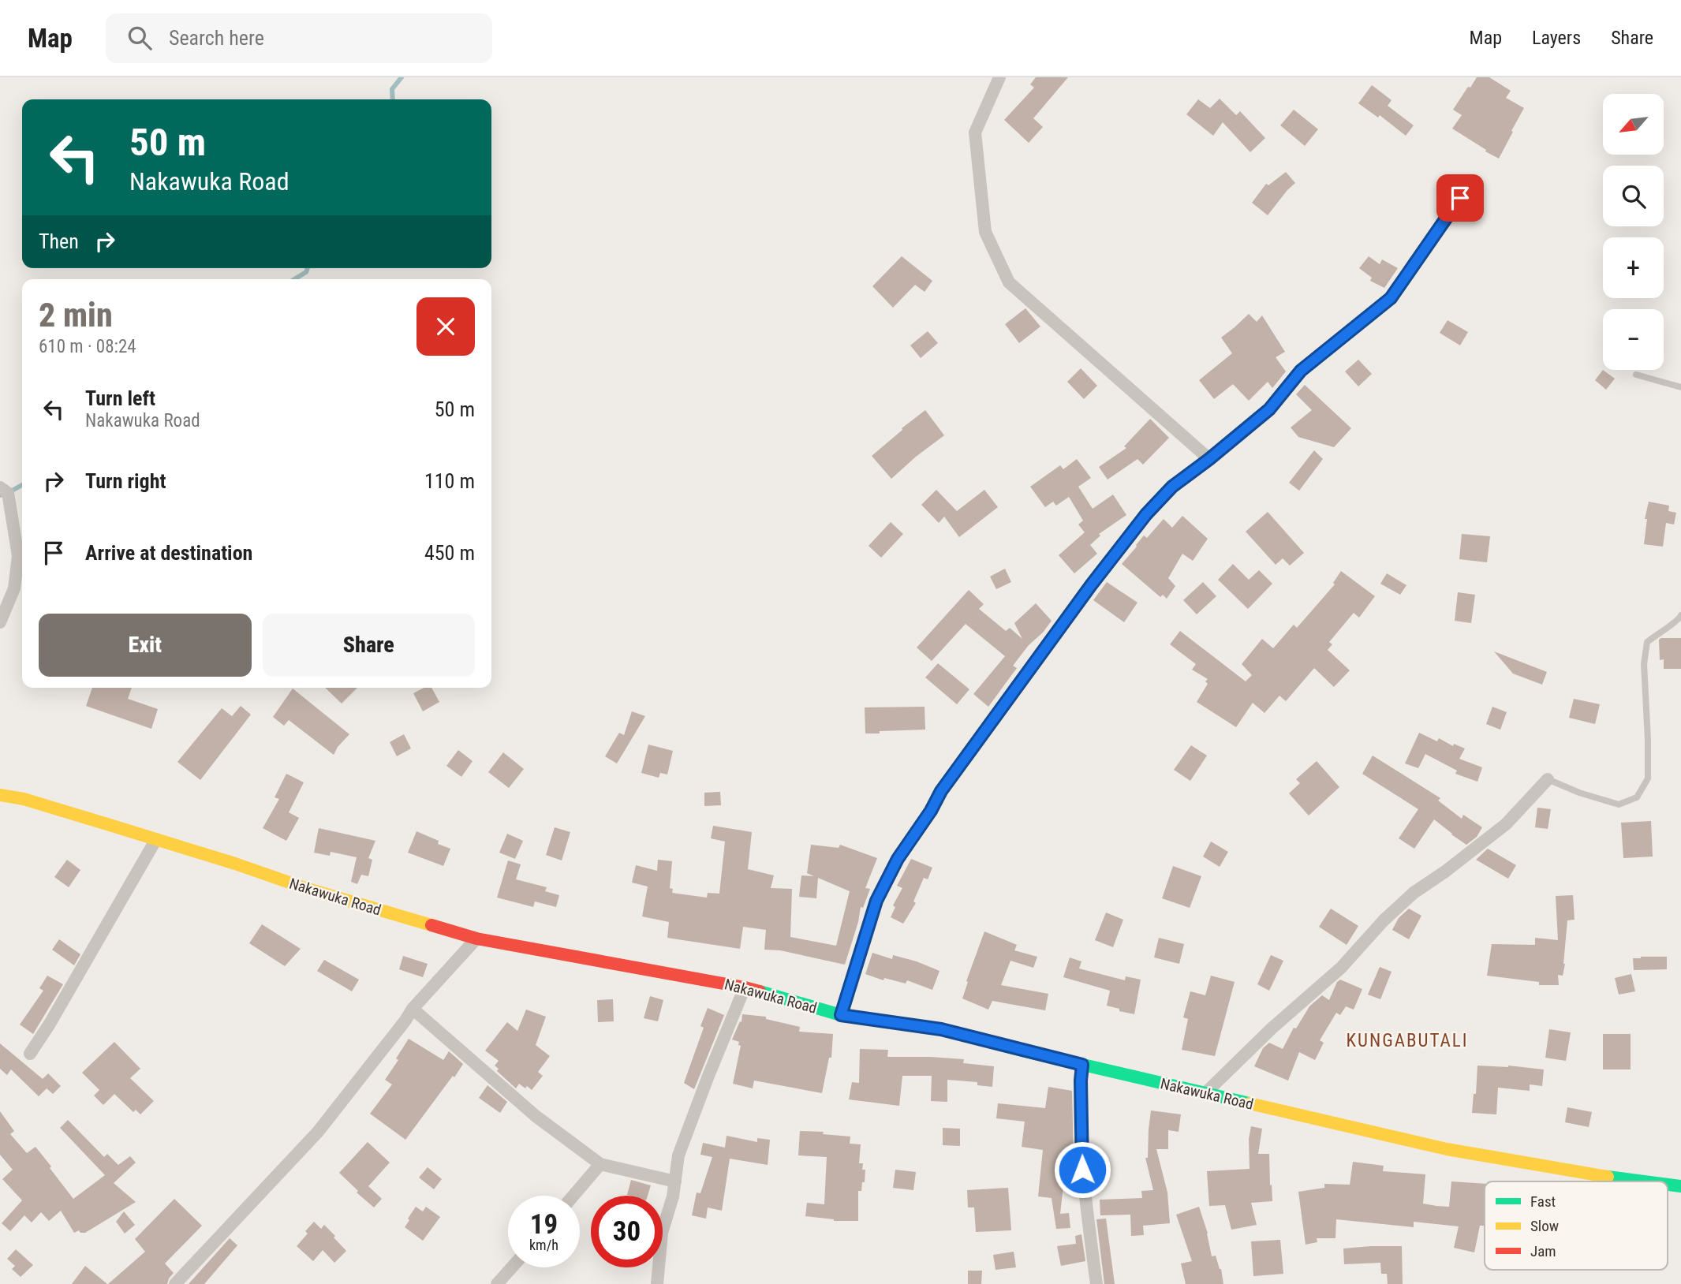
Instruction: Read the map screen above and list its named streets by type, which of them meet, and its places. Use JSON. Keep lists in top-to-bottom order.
{
  "streets": {
    "main road": ["Nakawuka Road"]
  },
  "districts": ["KUNGABUTALI"],
  "legend": ["Fast", "Slow", "Jam"],
  "north": "bottom left",
  "page": {
    "header": "Map",
    "search": "Search here",
    "nav": ["Map", "Layers", "Share"],
    "map_buttons": ["+", "−"],
    "turn": ["50 m", "Nakawuka Road"],
    "then": "Then",
    "heading": ["2 min", "610 m · 08:24"],
    "list": [
      {
        "name": "Turn left",
        "note": "Nakawuka Road",
        "value": "50 m"
      },
      {
        "name": "Turn right",
        "value": "110 m"
      },
      {
        "name": "Arrive at destination",
        "value": "450 m"
      }
    ],
    "buttons": ["Exit", "Share"],
    "speed": "19 km/h",
    "limit": "30"
  }
}
